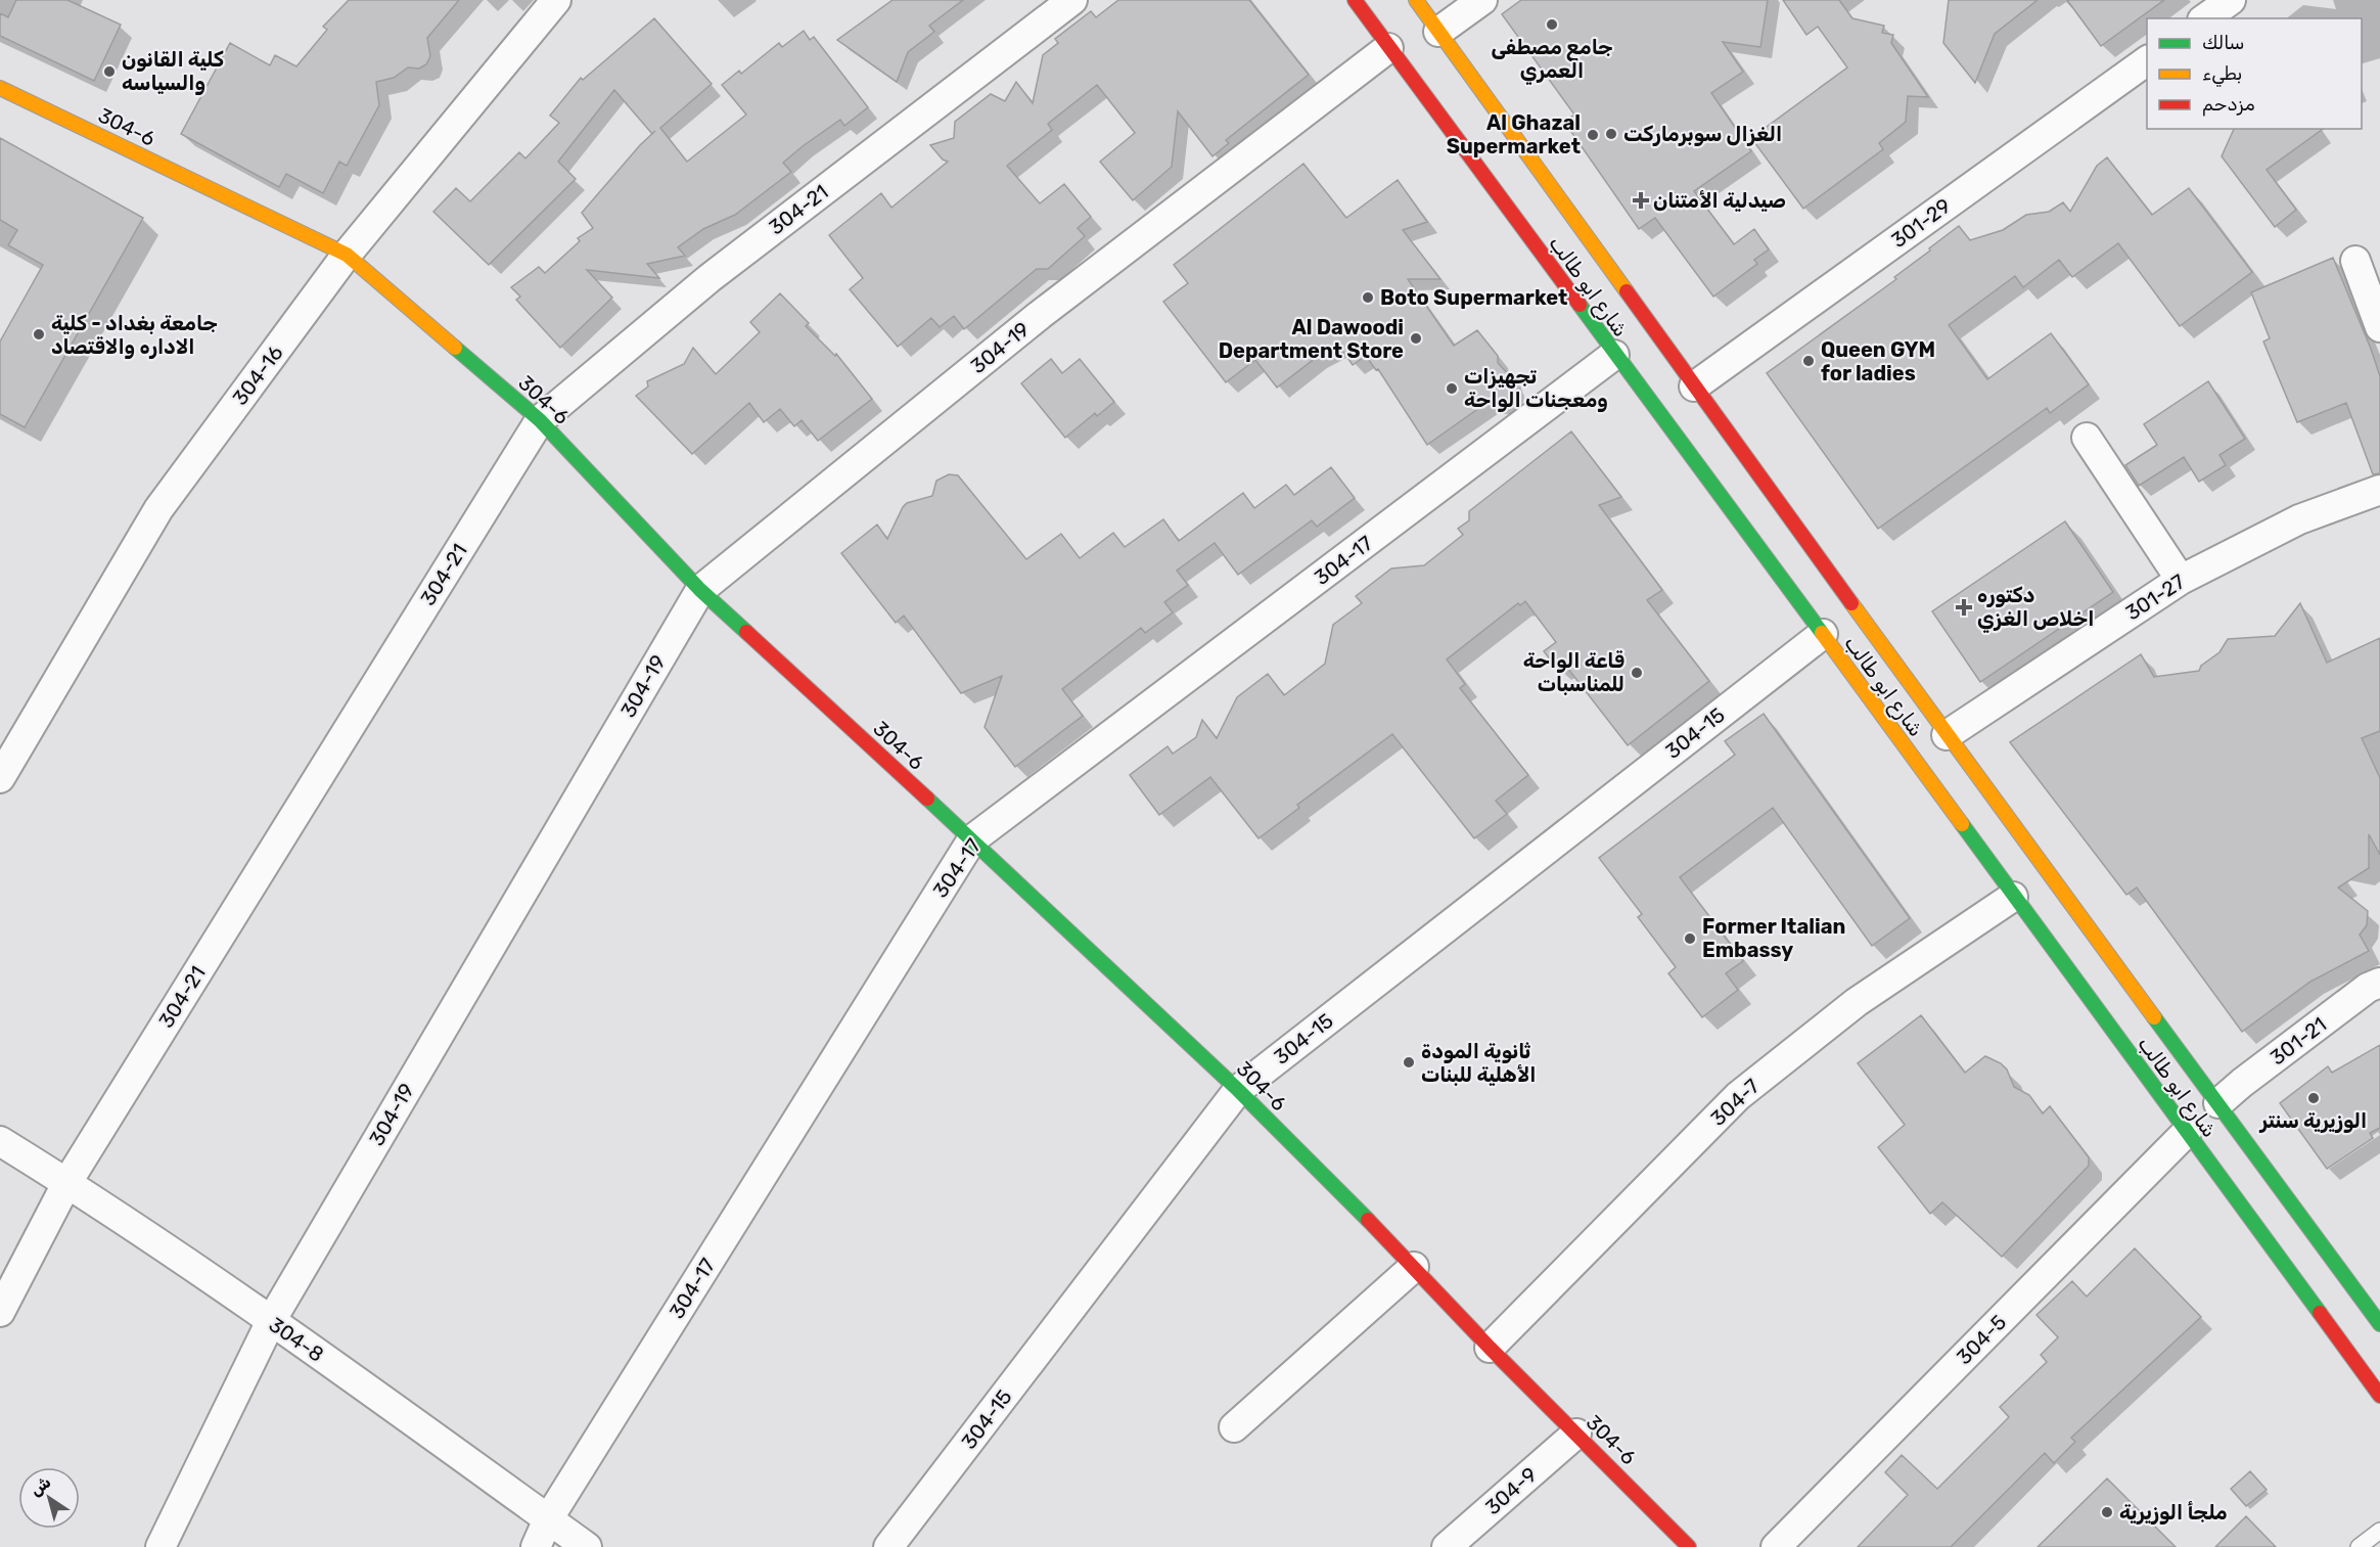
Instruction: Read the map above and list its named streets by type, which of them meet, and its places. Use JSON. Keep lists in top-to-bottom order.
{
  "streets": {
    "main road": ["304-6", "شارع ابو طالب"],
    "street": [
      "304-21",
      "301-29",
      "304-19",
      "304-16",
      "304-17",
      "301-27",
      "304-15",
      "301-21",
      "304-7",
      "304-8",
      "304-5",
      "304-9"
    ]
  },
  "crossings": [
    ["304-6", "304-21"],
    ["304-6", "304-19"],
    ["304-6", "304-16"],
    ["304-6", "304-17"],
    ["304-6", "304-15"],
    ["304-6", "304-7"],
    ["304-6", "304-9"],
    ["304-21", "304-8"],
    ["301-29", "شارع ابو طالب"],
    ["شارع ابو طالب", "304-19"],
    ["شارع ابو طالب", "304-17"],
    ["شارع ابو طالب", "301-27"],
    ["شارع ابو طالب", "304-15"],
    ["شارع ابو طالب", "301-21"],
    ["شارع ابو طالب", "304-7"],
    ["شارع ابو طالب", "304-5"],
    ["304-19", "304-8"],
    ["304-17", "304-8"]
  ],
  "places": {
    "other": [
      "جامع مصطفى العمري",
      "كلية القانون والسياسه",
      "الغزال سوبرماركت",
      "Al Ghazal Supermarket",
      "Boto Supermarket",
      "جامعة بغداد - كلية الاداره والاقتصاد",
      "Al Dawoodi Department Store",
      "Queen GYM for ladies",
      "تجهيزات ومعجنات الواحة",
      "قاعة الواحة للمناسبات",
      "Former Italian Embassy",
      "ثانوية المودة الأهلية للبنات",
      "الوزيرية سنتر",
      "ملجأ الوزيرية"
    ],
    "health": ["صيدلية الأمتنان", "دكتوره اخلاص الغزي"]
  },
  "legend": ["سالك", "بطيء", "مزدحم"],
  "north": "top left"
}
